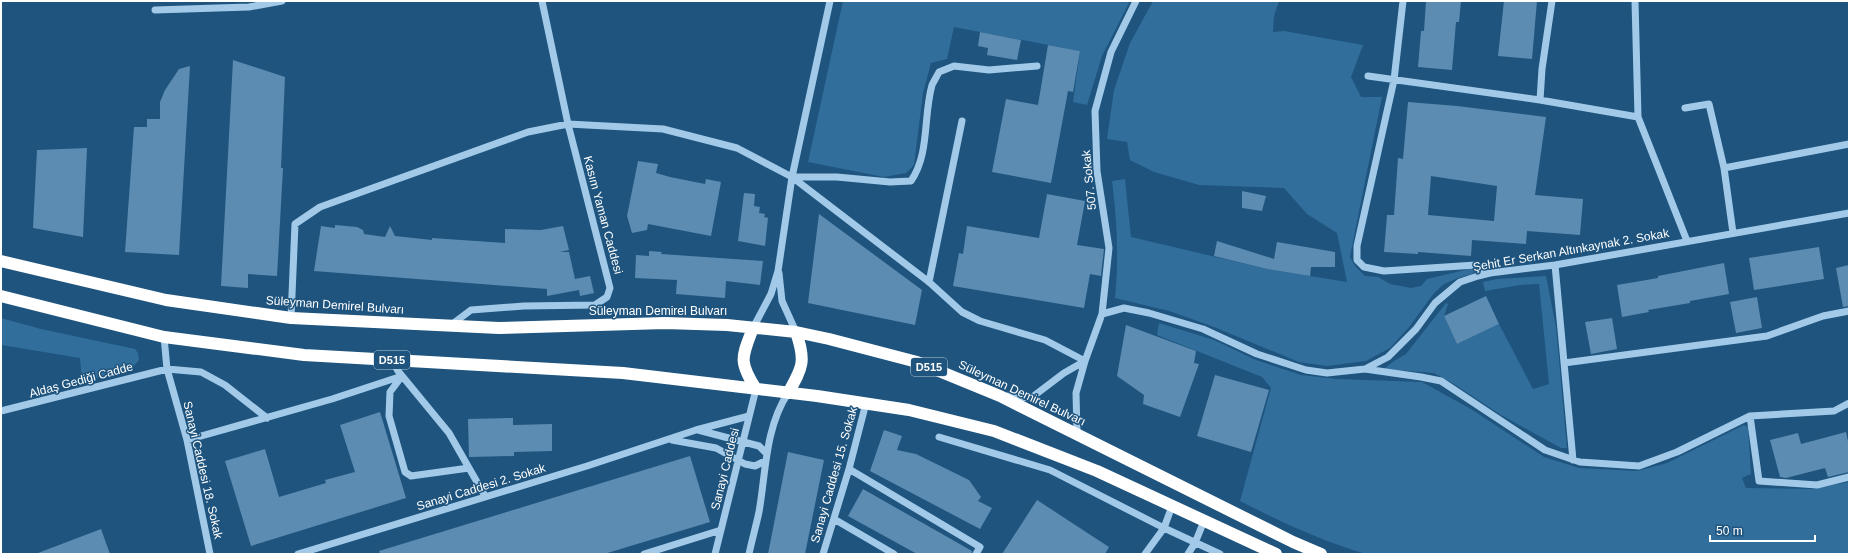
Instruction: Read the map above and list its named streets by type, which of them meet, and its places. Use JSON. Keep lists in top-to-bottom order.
{
  "streets": {
    "highway": ["Süleyman Demirel Bulvarı", "D515"],
    "street": [
      "507. Sokak",
      "Kasım Yaman Caddesi",
      "Şehit Er Serkan Altınkaynak 2. Sokak",
      "Aldaş Gediği Cadde",
      "Sanayi Caddesi",
      "Sanayi Caddesi 18. Sokak",
      "Sanayi Caddesi 15. Sokak",
      "Sanayi Caddesi 2. Sokak"
    ]
  },
  "crossings": [
    ["507. Sokak", "Şehit Er Serkan Altınkaynak 2. Sokak"],
    ["507. Sokak", "Süleyman Demirel Bulvarı"],
    ["Kasım Yaman Caddesi", "Süleyman Demirel Bulvarı"],
    ["Süleyman Demirel Bulvarı", "D515"],
    ["Süleyman Demirel Bulvarı", "Sanayi Caddesi"],
    ["D515", "Sanayi Caddesi"],
    ["D515", "Sanayi Caddesi 18. Sokak"],
    ["D515", "Sanayi Caddesi 15. Sokak"],
    ["Aldaş Gediği Cadde", "Sanayi Caddesi 18. Sokak"],
    ["Sanayi Caddesi", "Sanayi Caddesi 2. Sokak"]
  ],
  "scale_bar": "50 m"
}
